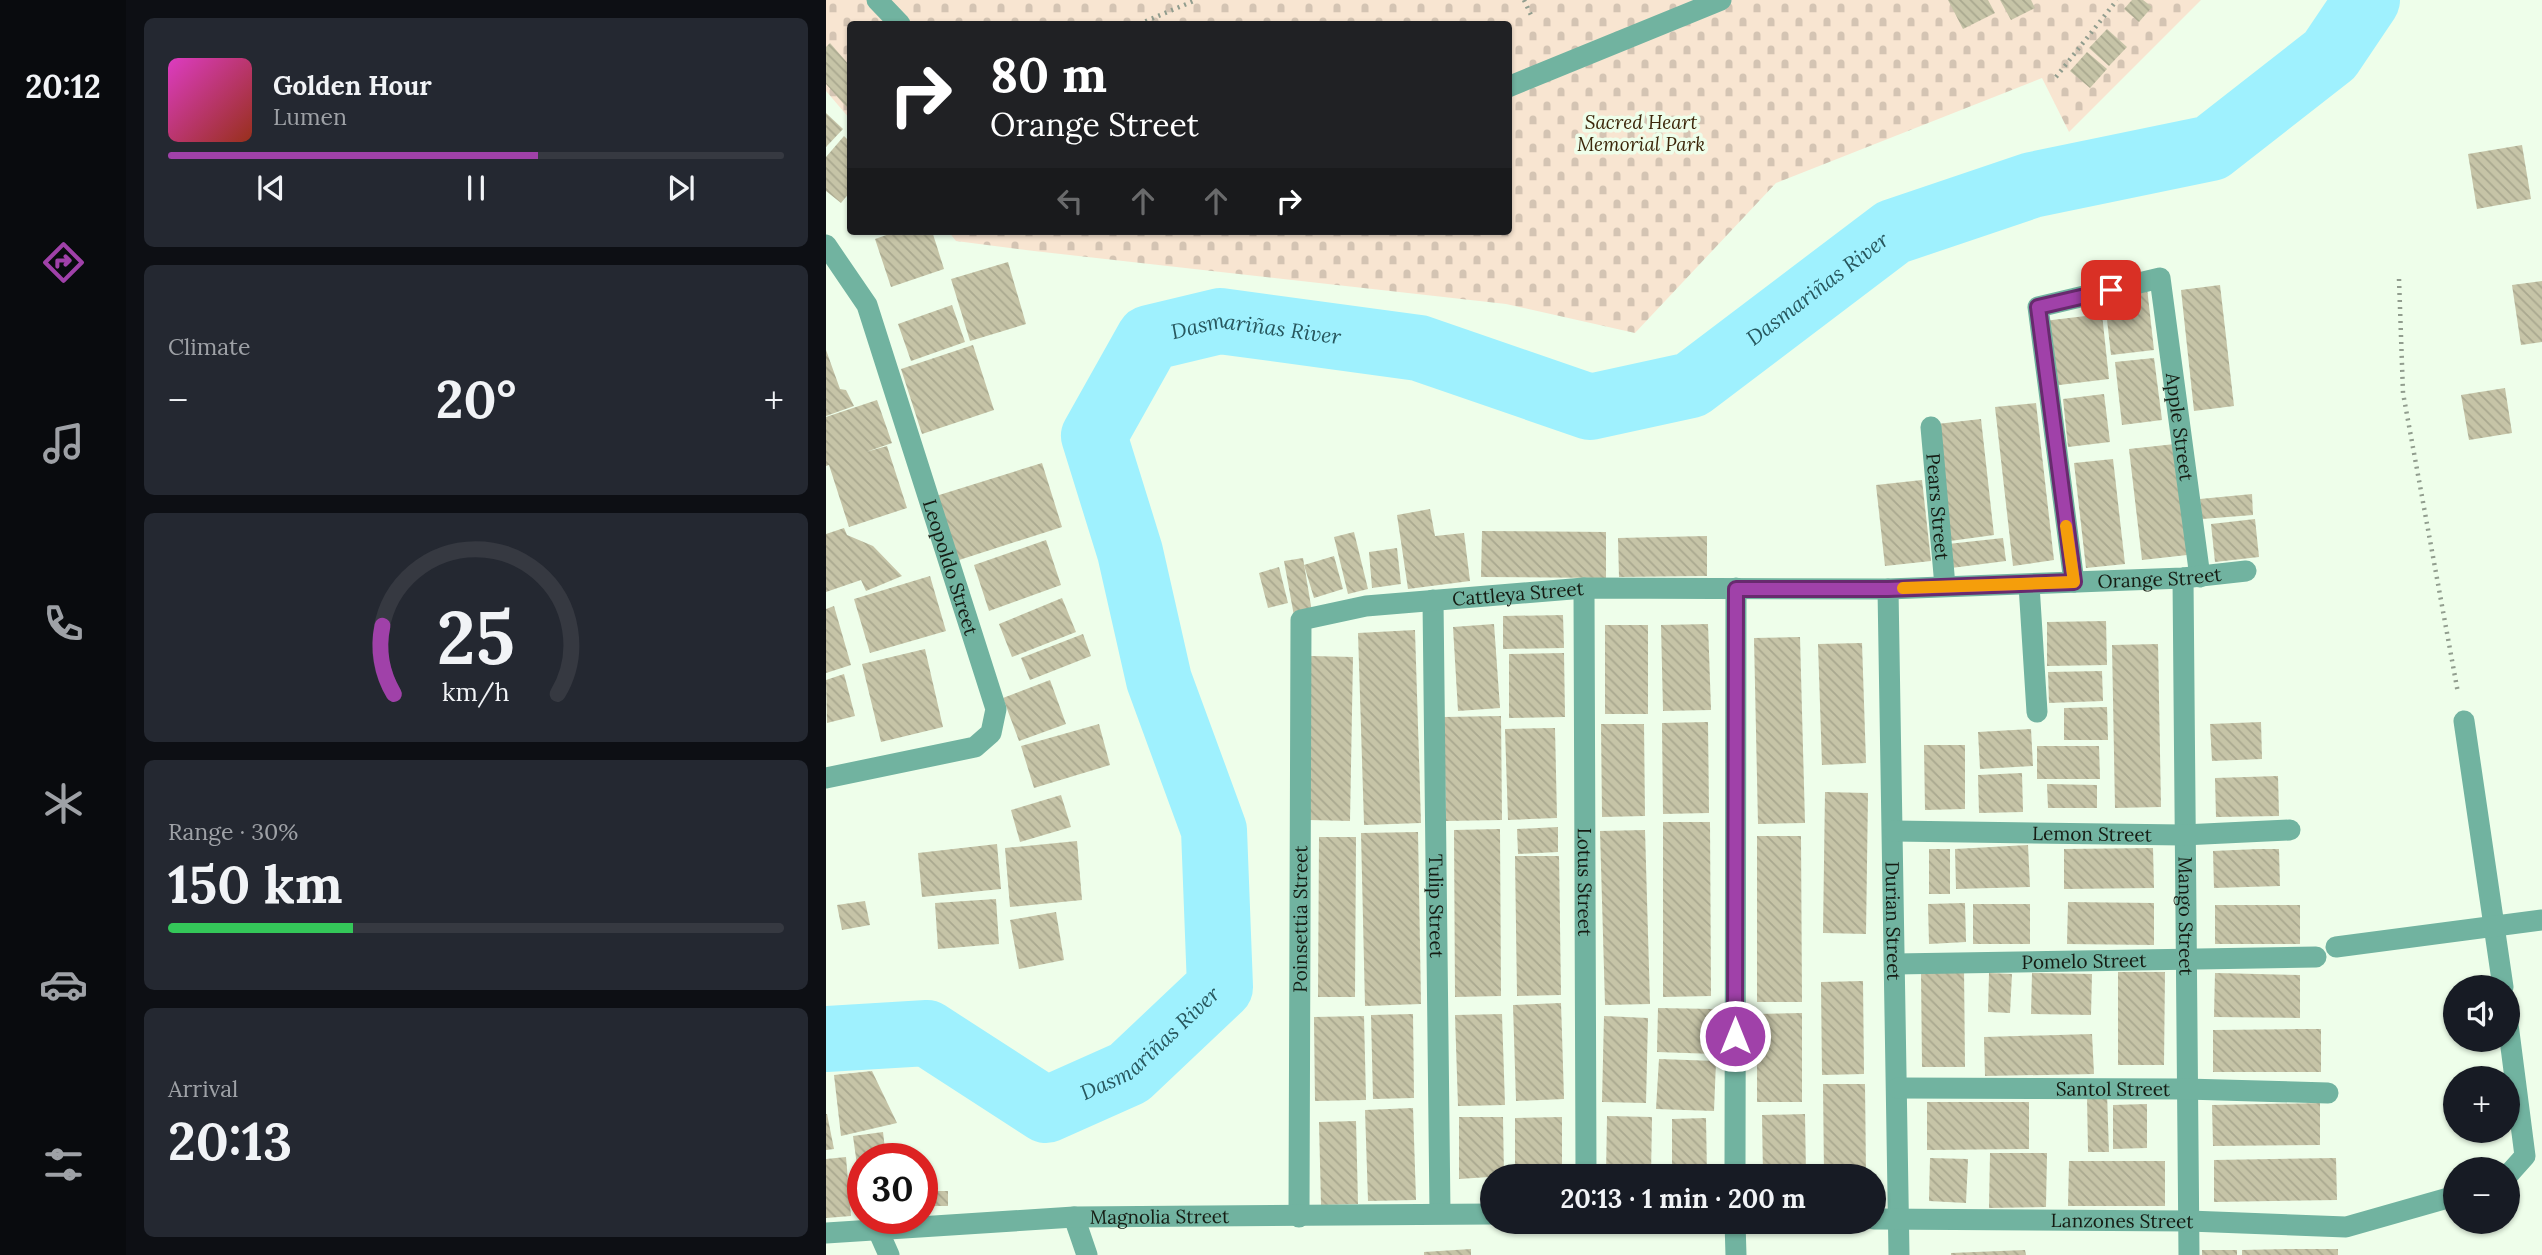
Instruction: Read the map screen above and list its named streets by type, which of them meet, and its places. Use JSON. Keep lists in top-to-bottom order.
{
  "streets": {
    "street": [
      "Apple Street",
      "Pears Street",
      "Leopoldo Street",
      "Orange Street",
      "Cattleya Street",
      "Lemon Street",
      "Lotus Street",
      "Tulip Street",
      "Mango Street",
      "Poinsettia Street",
      "Durian Street",
      "Pomelo Street",
      "Santol Street",
      "Magnolia Street",
      "Lanzones Street"
    ]
  },
  "crossings": [
    ["Apple Street", "Orange Street"],
    ["Apple Street", "Mango Street"],
    ["Pears Street", "Orange Street"],
    ["Orange Street", "Cattleya Street"],
    ["Orange Street", "Mango Street"],
    ["Orange Street", "Durian Street"],
    ["Cattleya Street", "Lotus Street"],
    ["Cattleya Street", "Tulip Street"],
    ["Cattleya Street", "Poinsettia Street"],
    ["Lemon Street", "Mango Street"],
    ["Lemon Street", "Durian Street"],
    ["Tulip Street", "Magnolia Street"],
    ["Mango Street", "Pomelo Street"],
    ["Mango Street", "Santol Street"],
    ["Mango Street", "Lanzones Street"],
    ["Poinsettia Street", "Magnolia Street"],
    ["Durian Street", "Pomelo Street"],
    ["Durian Street", "Santol Street"],
    ["Durian Street", "Lanzones Street"]
  ],
  "water": ["Dasmariñas River"],
  "parks": ["Sacred Heart Memorial Park"],
  "page": {
    "tabs": "20:12",
    "turn": ["80 m", "Orange Street"],
    "song": ["Golden Hour", "Lumen"],
    "tile": [
      "Climate",
      ["Range · 30%", "150 km"],
      ["Arrival", "20:13"]
    ],
    "heat": ["−", "20°", "+"],
    "map_buttons": ["+", "−"],
    "limit": "30",
    "trip": "20:13 · 1 min · 200 m",
    "gauge": ["25", "km/h"]
  }
}
